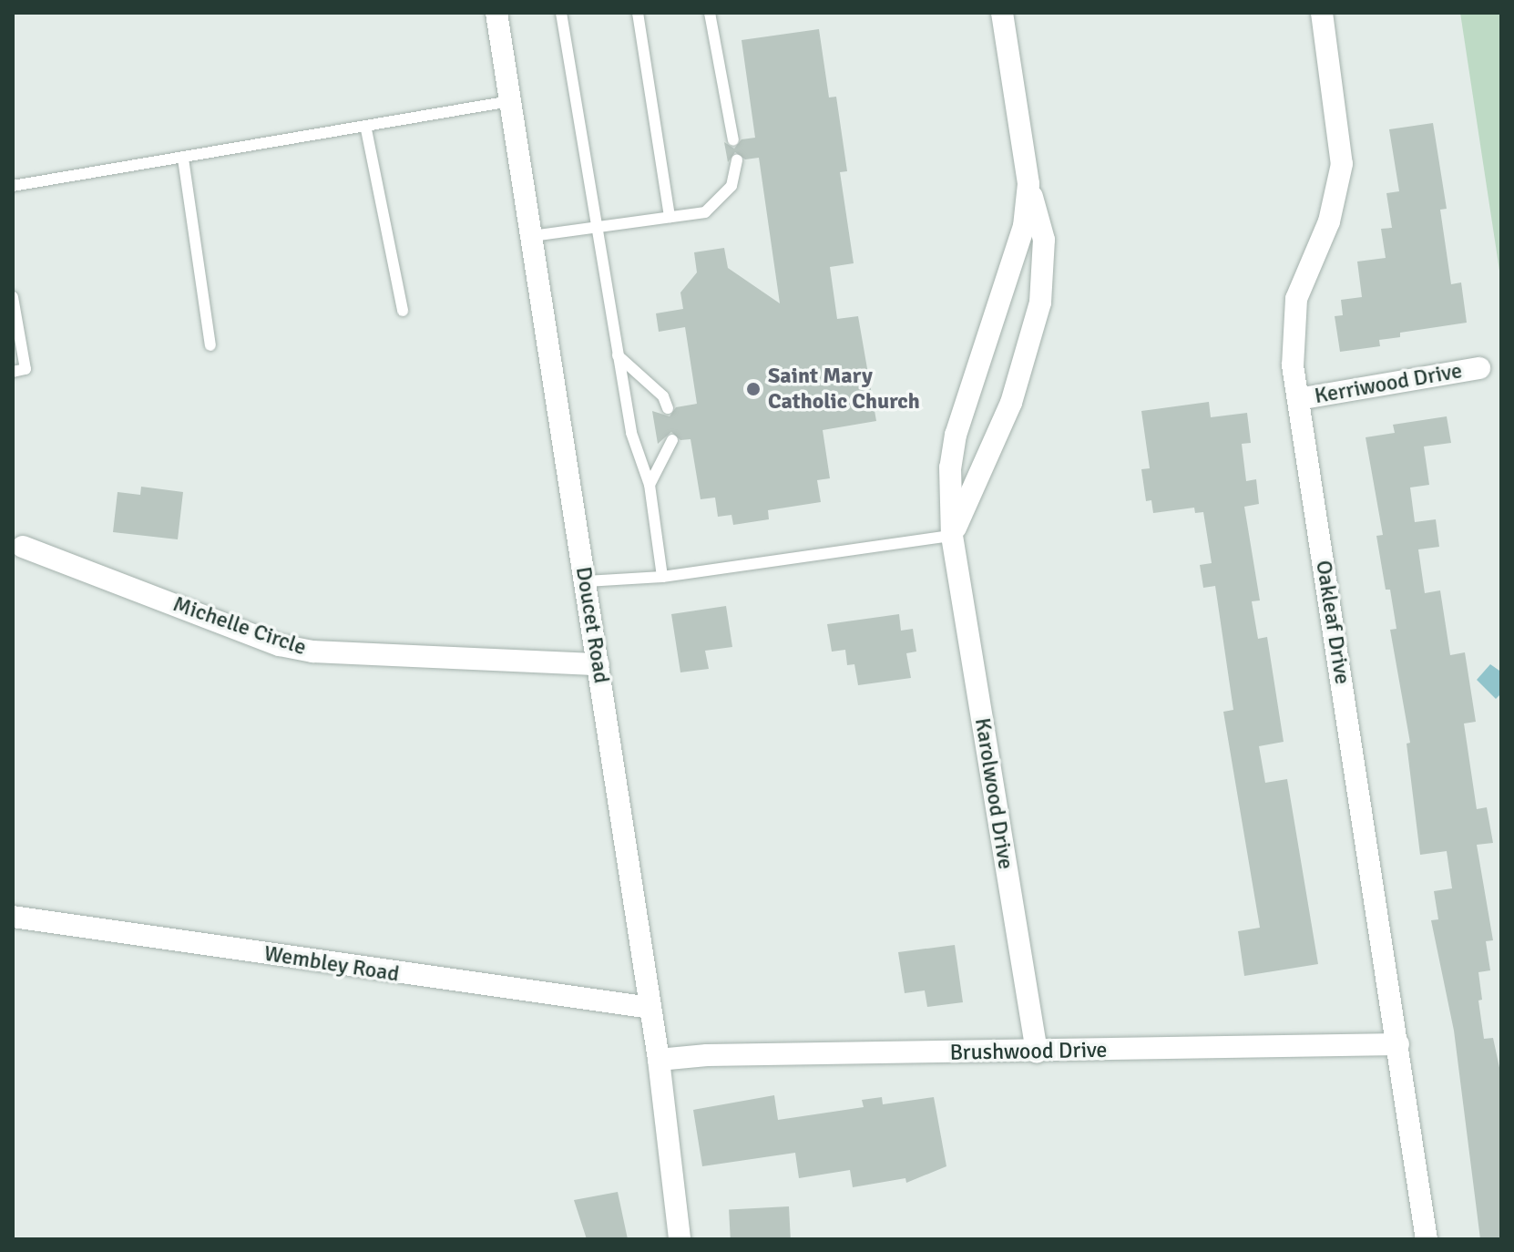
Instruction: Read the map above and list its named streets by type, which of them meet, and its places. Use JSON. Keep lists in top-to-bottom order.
{
  "streets": {
    "street": [
      "Kerriwood Drive",
      "Oakleaf Drive",
      "Doucet Road",
      "Michelle Circle",
      "Karolwood Drive",
      "Wembley Road",
      "Brushwood Drive"
    ]
  },
  "crossings": [
    ["Kerriwood Drive", "Oakleaf Drive"],
    ["Oakleaf Drive", "Brushwood Drive"],
    ["Doucet Road", "Michelle Circle"],
    ["Doucet Road", "Wembley Road"],
    ["Doucet Road", "Brushwood Drive"],
    ["Karolwood Drive", "Brushwood Drive"]
  ],
  "places": ["Saint Mary Catholic Church"]
}
